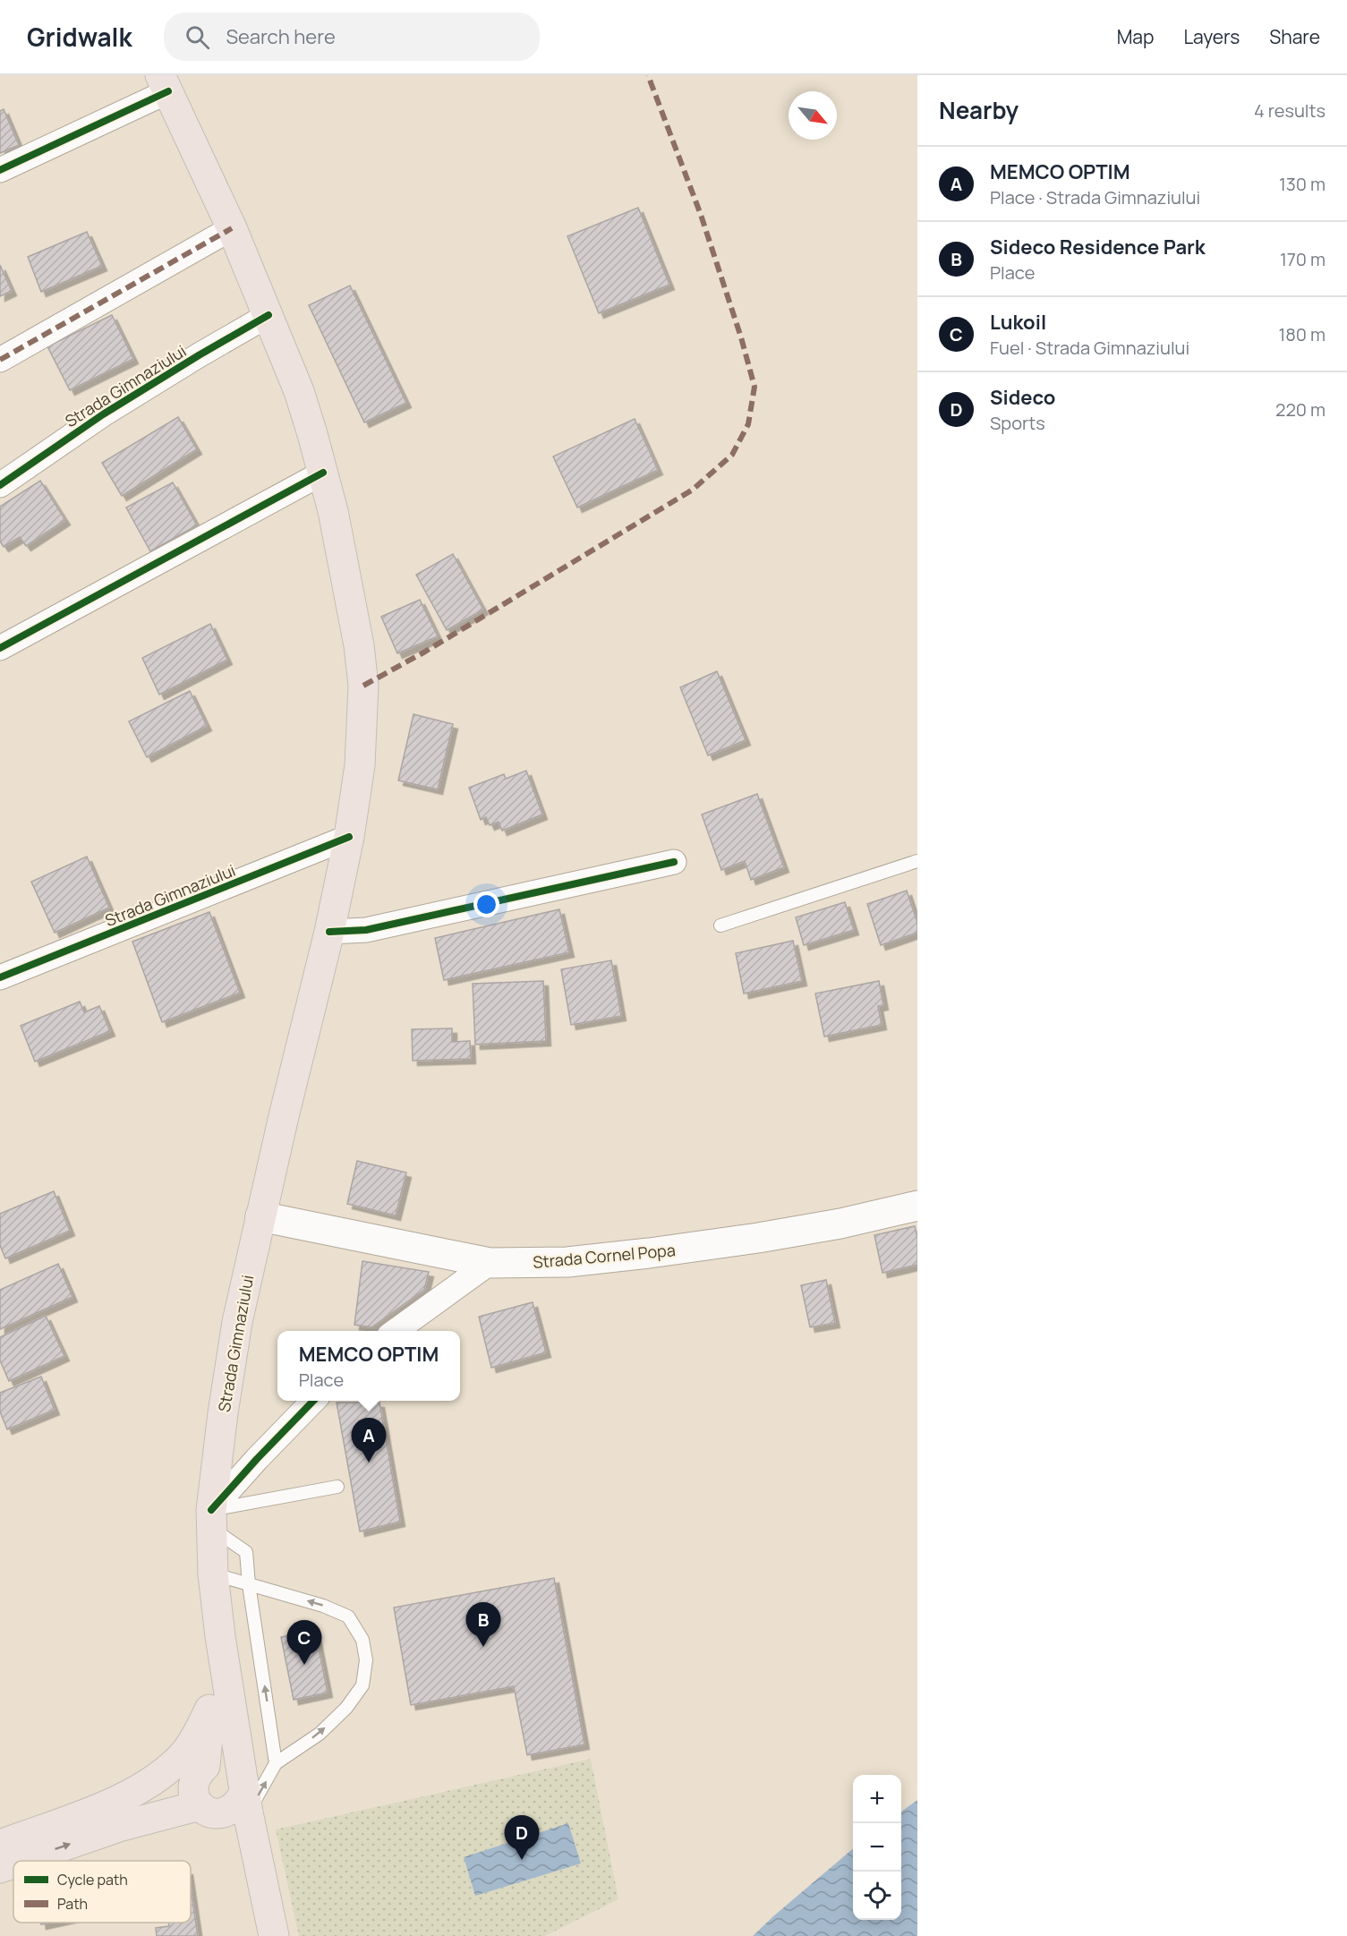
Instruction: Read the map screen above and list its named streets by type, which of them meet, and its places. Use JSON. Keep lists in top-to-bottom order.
{
  "streets": {
    "main road": ["Strada Gimnaziului", "Strada Cornel Popa"]
  },
  "crossings": [
    ["Strada Gimnaziului", "Strada Cornel Popa"]
  ],
  "legend": ["Cycle path", "Path"],
  "north": "bottom right",
  "page": {
    "header": "Gridwalk",
    "search": "Search here",
    "nav": ["Map", "Layers", "Share"],
    "heading": ["Nearby", "4 results"],
    "list": [
      {
        "mark": "A",
        "name": "MEMCO OPTIM",
        "note": "Place · Strada Gimnaziului",
        "value": "130 m"
      },
      {
        "mark": "B",
        "name": "Sideco Residence Park",
        "note": "Place",
        "value": "170 m"
      },
      {
        "mark": "C",
        "name": "Lukoil",
        "note": "Fuel · Strada Gimnaziului",
        "value": "180 m"
      },
      {
        "mark": "D",
        "name": "Sideco",
        "note": "Sports",
        "value": "220 m"
      }
    ],
    "popup": ["MEMCO OPTIM", "Place"],
    "pins": [
      "A",
      "B",
      "C",
      "D"
    ],
    "map_buttons": ["+", "−"]
  }
}
